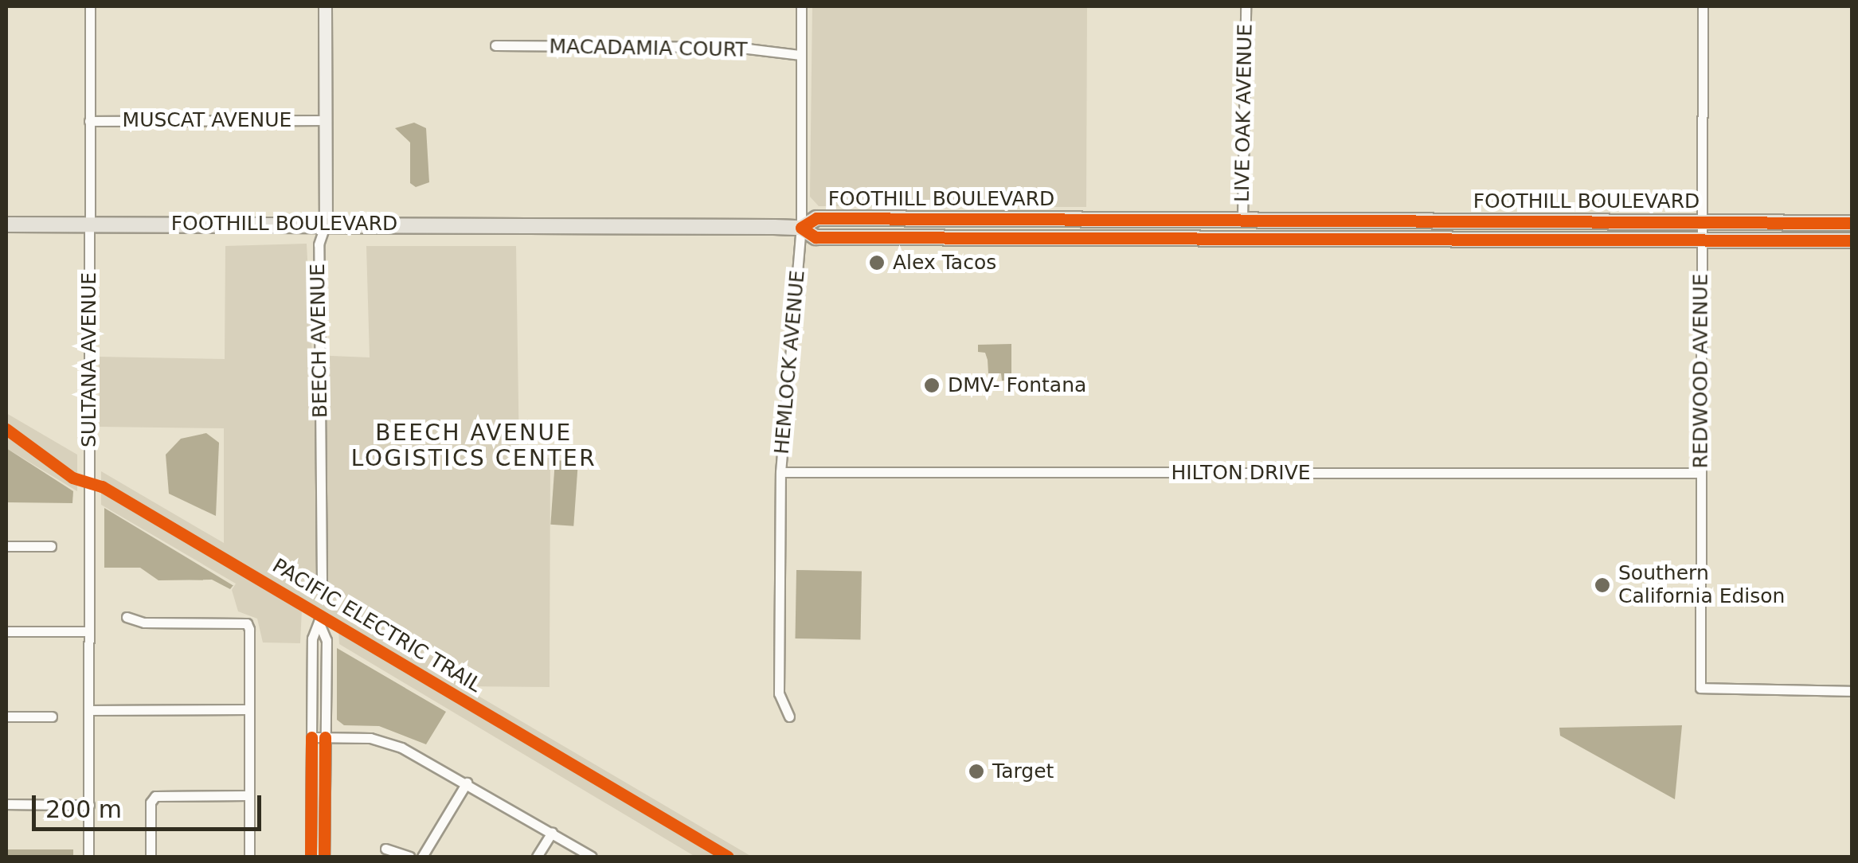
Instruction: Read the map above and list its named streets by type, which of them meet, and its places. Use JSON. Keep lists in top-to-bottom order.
{
  "streets": {
    "main road": ["FOOTHILL BOULEVARD", "BEECH AVENUE"],
    "street": [
      "MACADAMIA COURT",
      "LIVE OAK AVENUE",
      "MUSCAT AVENUE",
      "SULTANA AVENUE",
      "HEMLOCK AVENUE",
      "REDWOOD AVENUE",
      "HILTON DRIVE"
    ],
    "cycle path": ["PACIFIC ELECTRIC TRAIL"]
  },
  "crossings": [
    ["MACADAMIA COURT", "HEMLOCK AVENUE"],
    ["LIVE OAK AVENUE", "FOOTHILL BOULEVARD"],
    ["MUSCAT AVENUE", "BEECH AVENUE"],
    ["MUSCAT AVENUE", "SULTANA AVENUE"],
    ["FOOTHILL BOULEVARD", "BEECH AVENUE"],
    ["FOOTHILL BOULEVARD", "SULTANA AVENUE"],
    ["FOOTHILL BOULEVARD", "HEMLOCK AVENUE"],
    ["FOOTHILL BOULEVARD", "REDWOOD AVENUE"],
    ["HEMLOCK AVENUE", "HILTON DRIVE"],
    ["REDWOOD AVENUE", "HILTON DRIVE"]
  ],
  "districts": ["BEECH AVENUE LOGISTICS CENTER"],
  "places": [
    "Alex Tacos",
    "DMV- Fontana",
    "Southern California Edison",
    "Target"
  ],
  "scale_bar": "200 m"
}
